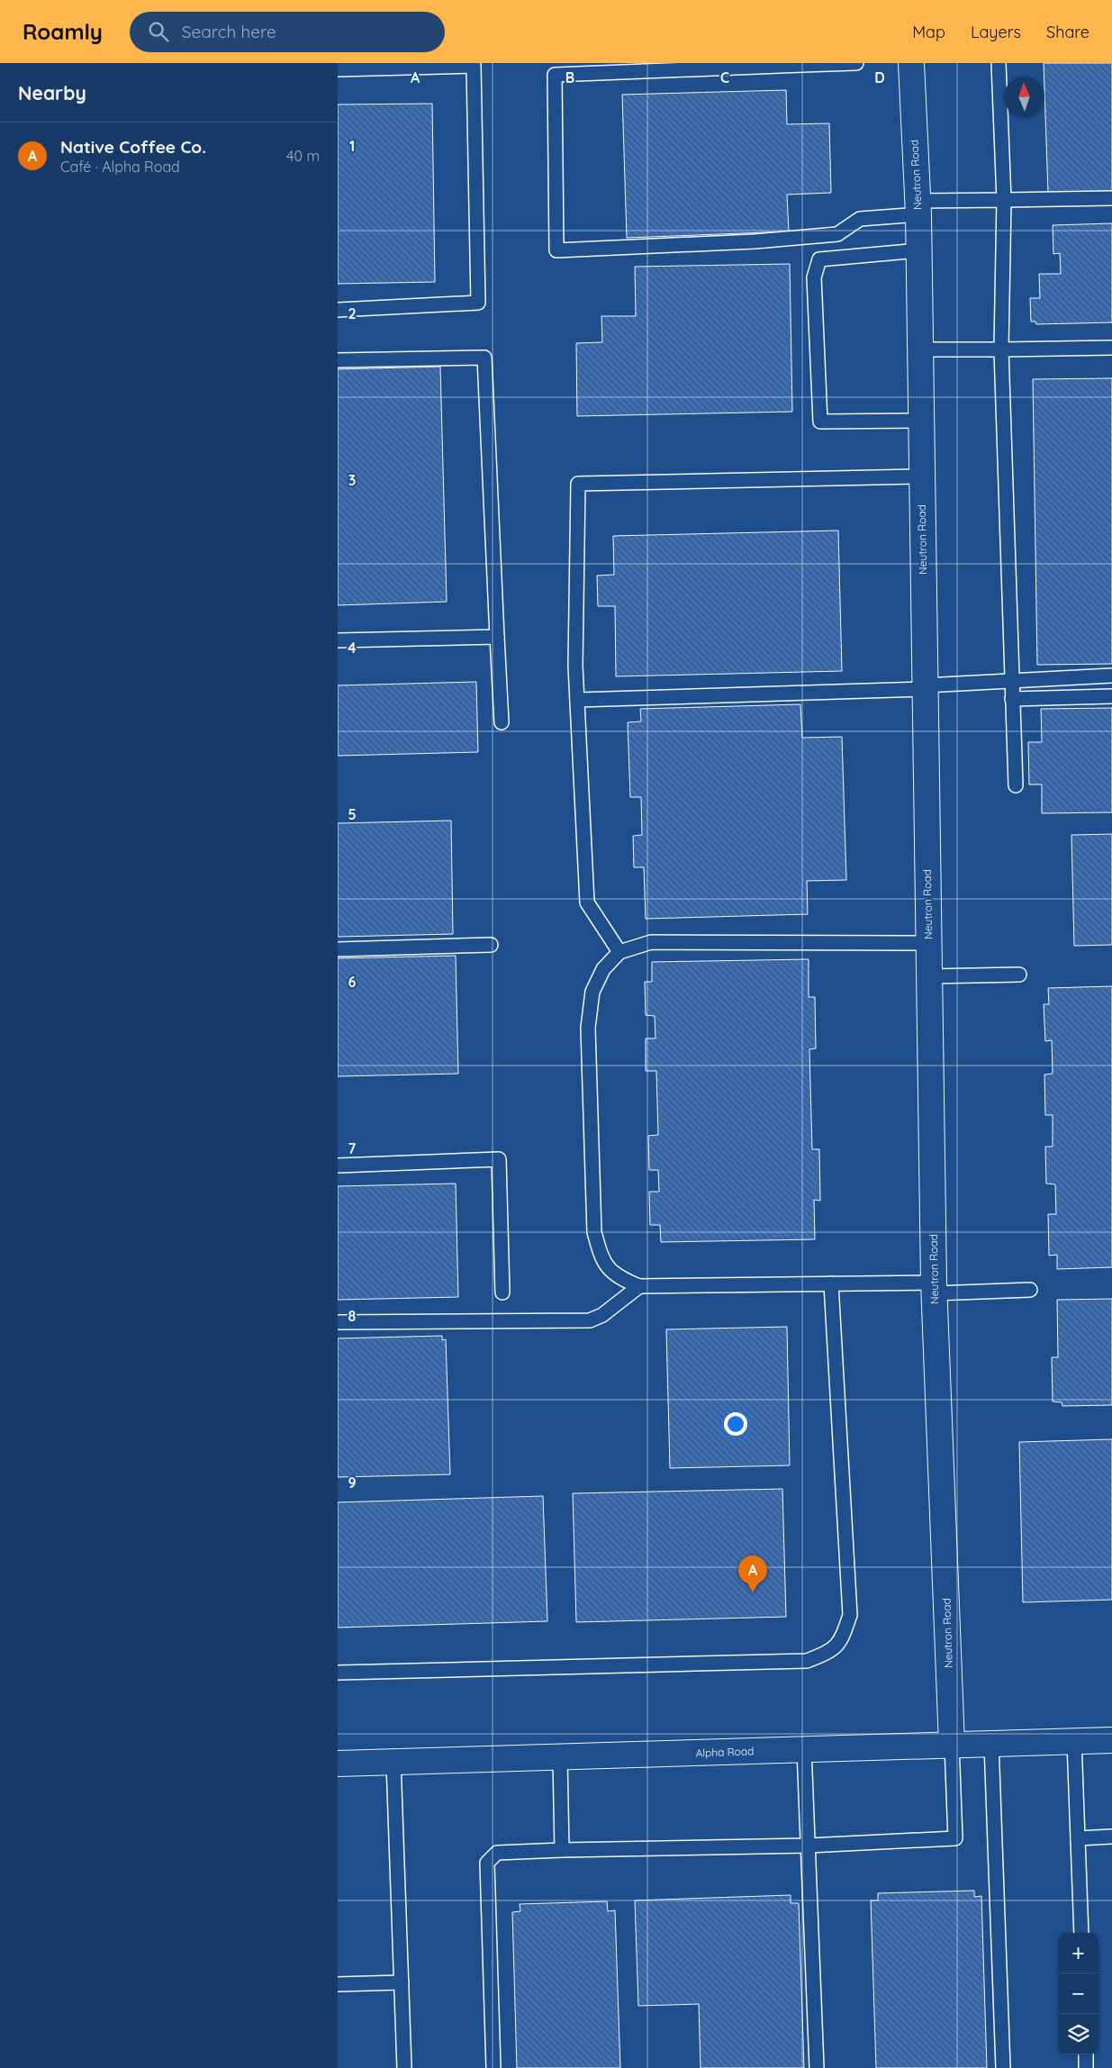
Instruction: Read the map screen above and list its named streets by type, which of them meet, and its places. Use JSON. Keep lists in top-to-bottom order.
{
  "streets": {
    "street": ["Neutron Road", "Alpha Road"]
  },
  "crossings": [
    ["Neutron Road", "Alpha Road"]
  ],
  "north": "top",
  "page": {
    "header": "Roamly",
    "search": "Search here",
    "nav": ["Map", "Layers", "Share"],
    "heading": "Nearby",
    "list": [
      {
        "mark": "A",
        "name": "Native Coffee Co.",
        "note": "Café · Alpha Road",
        "value": "40 m"
      }
    ],
    "pins": "A",
    "map_buttons": ["+", "−"]
  },
  "grid": {
    "columns": [
      "A",
      "B",
      "C",
      "D"
    ],
    "rows": [
      "1",
      "2",
      "3",
      "4",
      "5",
      "6",
      "7",
      "8",
      "9"
    ]
  }
}
